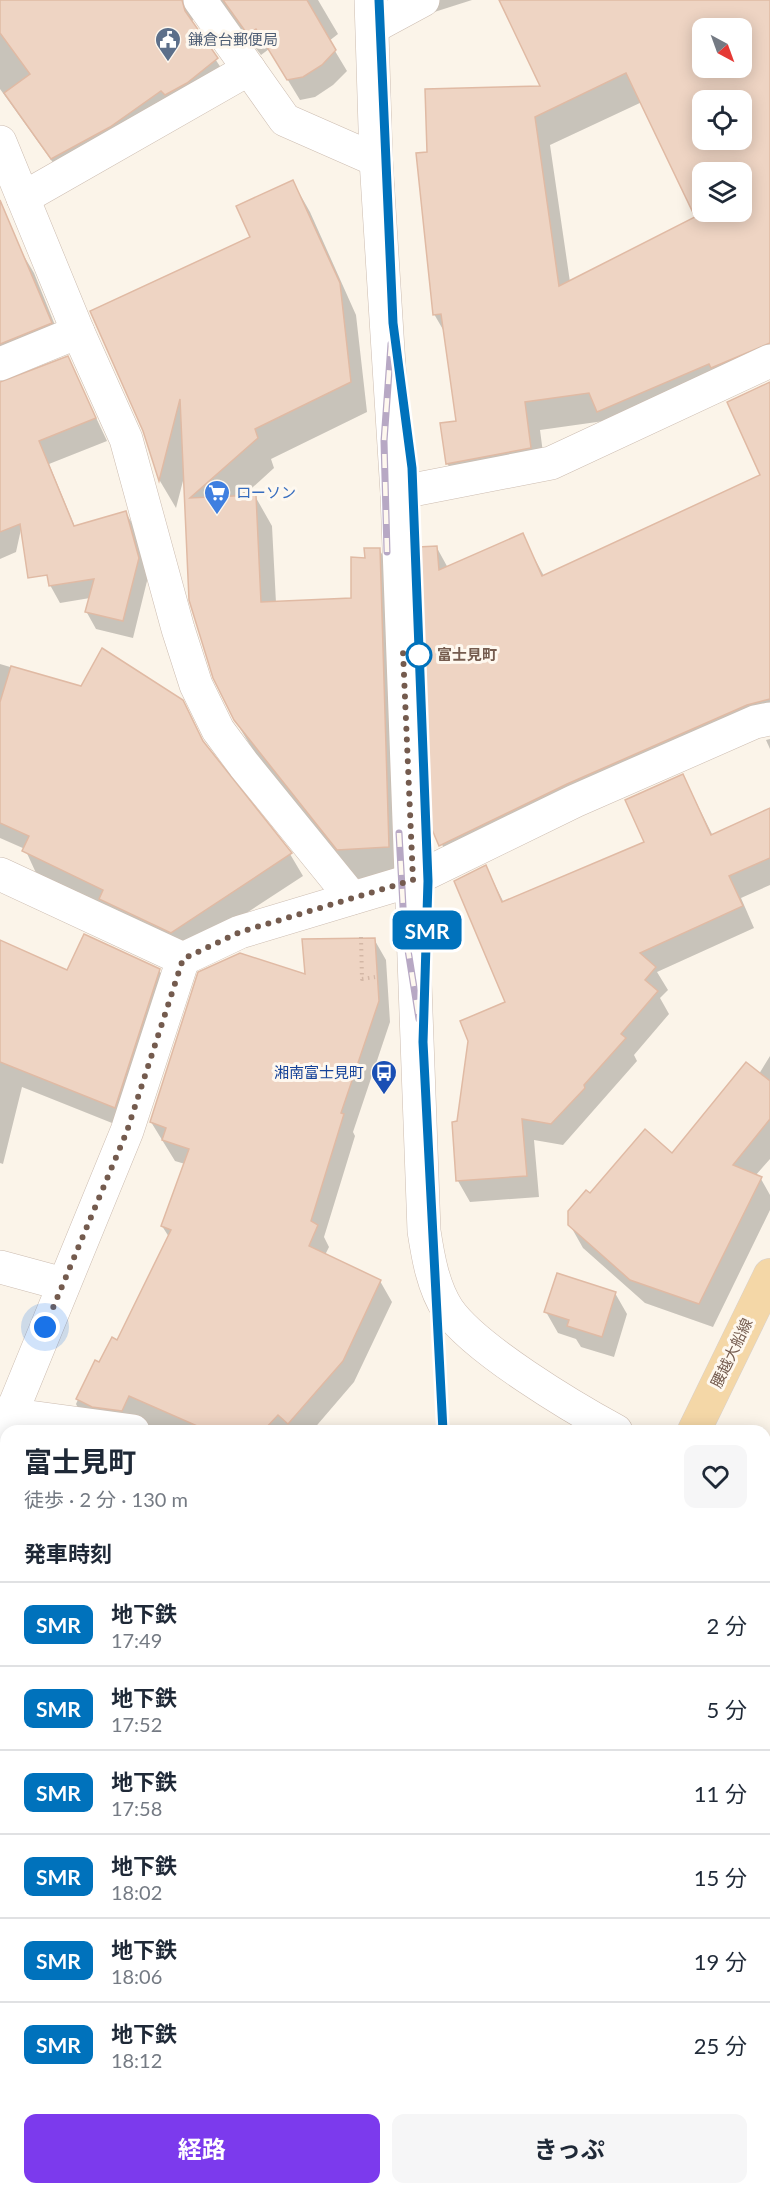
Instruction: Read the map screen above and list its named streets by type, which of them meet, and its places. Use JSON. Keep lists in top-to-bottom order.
{
  "streets": {
    "main road": ["腰越大船線"]
  },
  "places": {
    "public building": ["鎌倉台郵便局"],
    "supermarket": ["ローソン"],
    "other": ["富士見町"],
    "bus stop": ["湘南富士見町"]
  },
  "lines": ["metro line SMR"],
  "north": "bottom right",
  "page": {
    "on_map": "SMR",
    "heading": [
      ["富士見町", "徒歩 · 2 分 · 130 m"],
      "発車時刻"
    ],
    "list": [
      {
        "mark": "SMR",
        "name": "地下鉄",
        "note": "17:49",
        "value": "2 分"
      },
      {
        "mark": "SMR",
        "name": "地下鉄",
        "note": "17:52",
        "value": "5 分"
      },
      {
        "mark": "SMR",
        "name": "地下鉄",
        "note": "17:58",
        "value": "11 分"
      },
      {
        "mark": "SMR",
        "name": "地下鉄",
        "note": "18:02",
        "value": "15 分"
      },
      {
        "mark": "SMR",
        "name": "地下鉄",
        "note": "18:06",
        "value": "19 分"
      },
      {
        "mark": "SMR",
        "name": "地下鉄",
        "note": "18:12",
        "value": "25 分"
      }
    ],
    "buttons": ["経路", "きっぷ"]
  }
}
